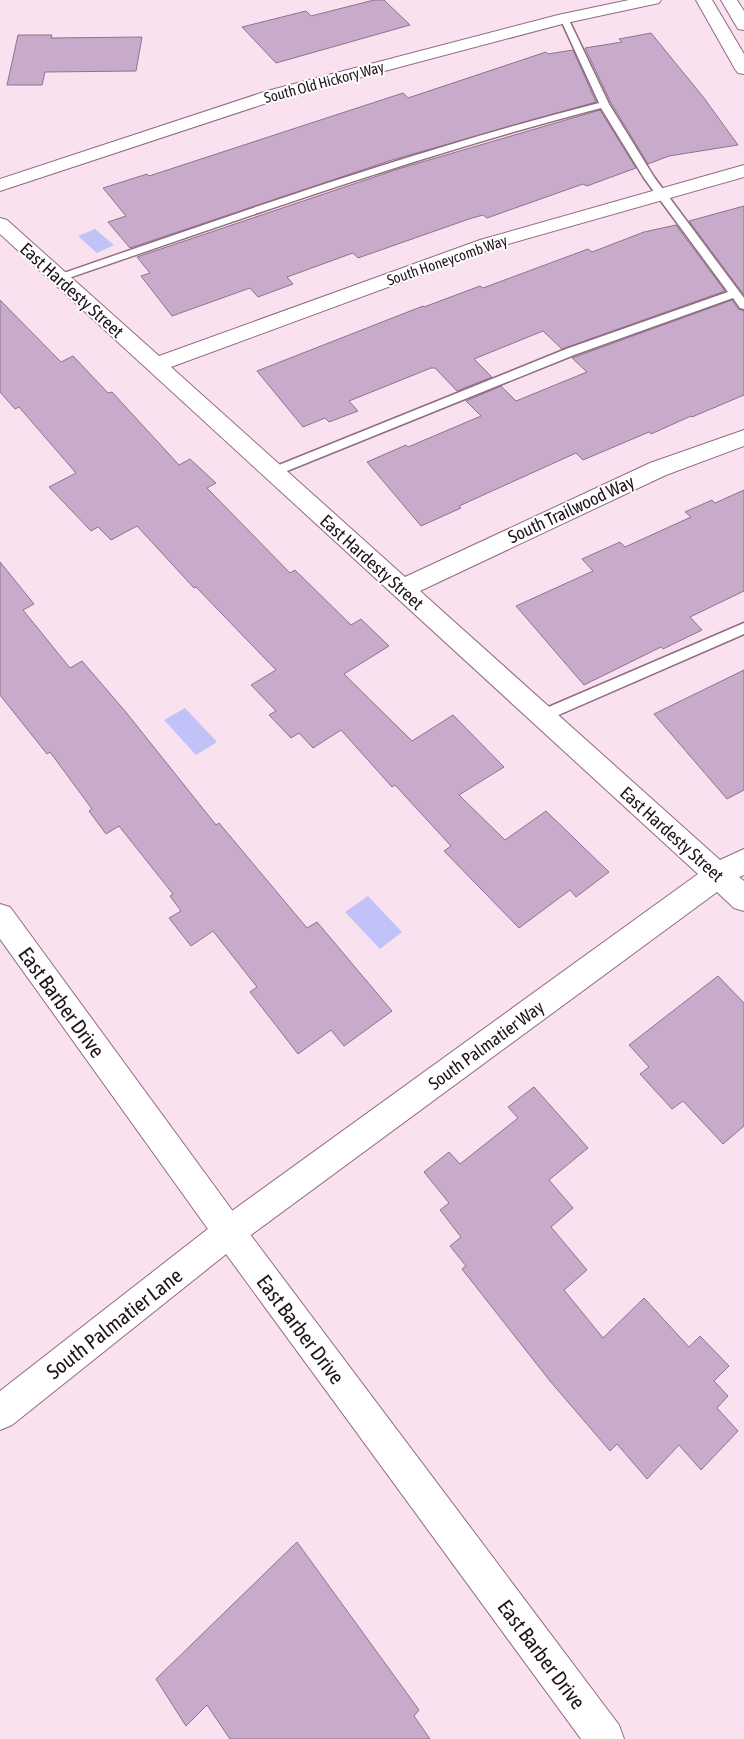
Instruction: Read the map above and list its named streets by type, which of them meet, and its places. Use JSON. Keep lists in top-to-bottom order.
{
  "streets": {
    "street": [
      "South Old Hickory Way",
      "South Honeycomb Way",
      "East Hardesty Street",
      "South Trailwood Way",
      "East Barber Drive",
      "South Palmatier Way",
      "South Palmatier Lane"
    ]
  },
  "crossings": [
    ["South Honeycomb Way", "East Hardesty Street"],
    ["East Hardesty Street", "South Trailwood Way"],
    ["East Hardesty Street", "South Palmatier Way"],
    ["East Barber Drive", "South Palmatier Way"],
    ["East Barber Drive", "South Palmatier Lane"],
    ["South Palmatier Way", "South Palmatier Lane"]
  ]
}
